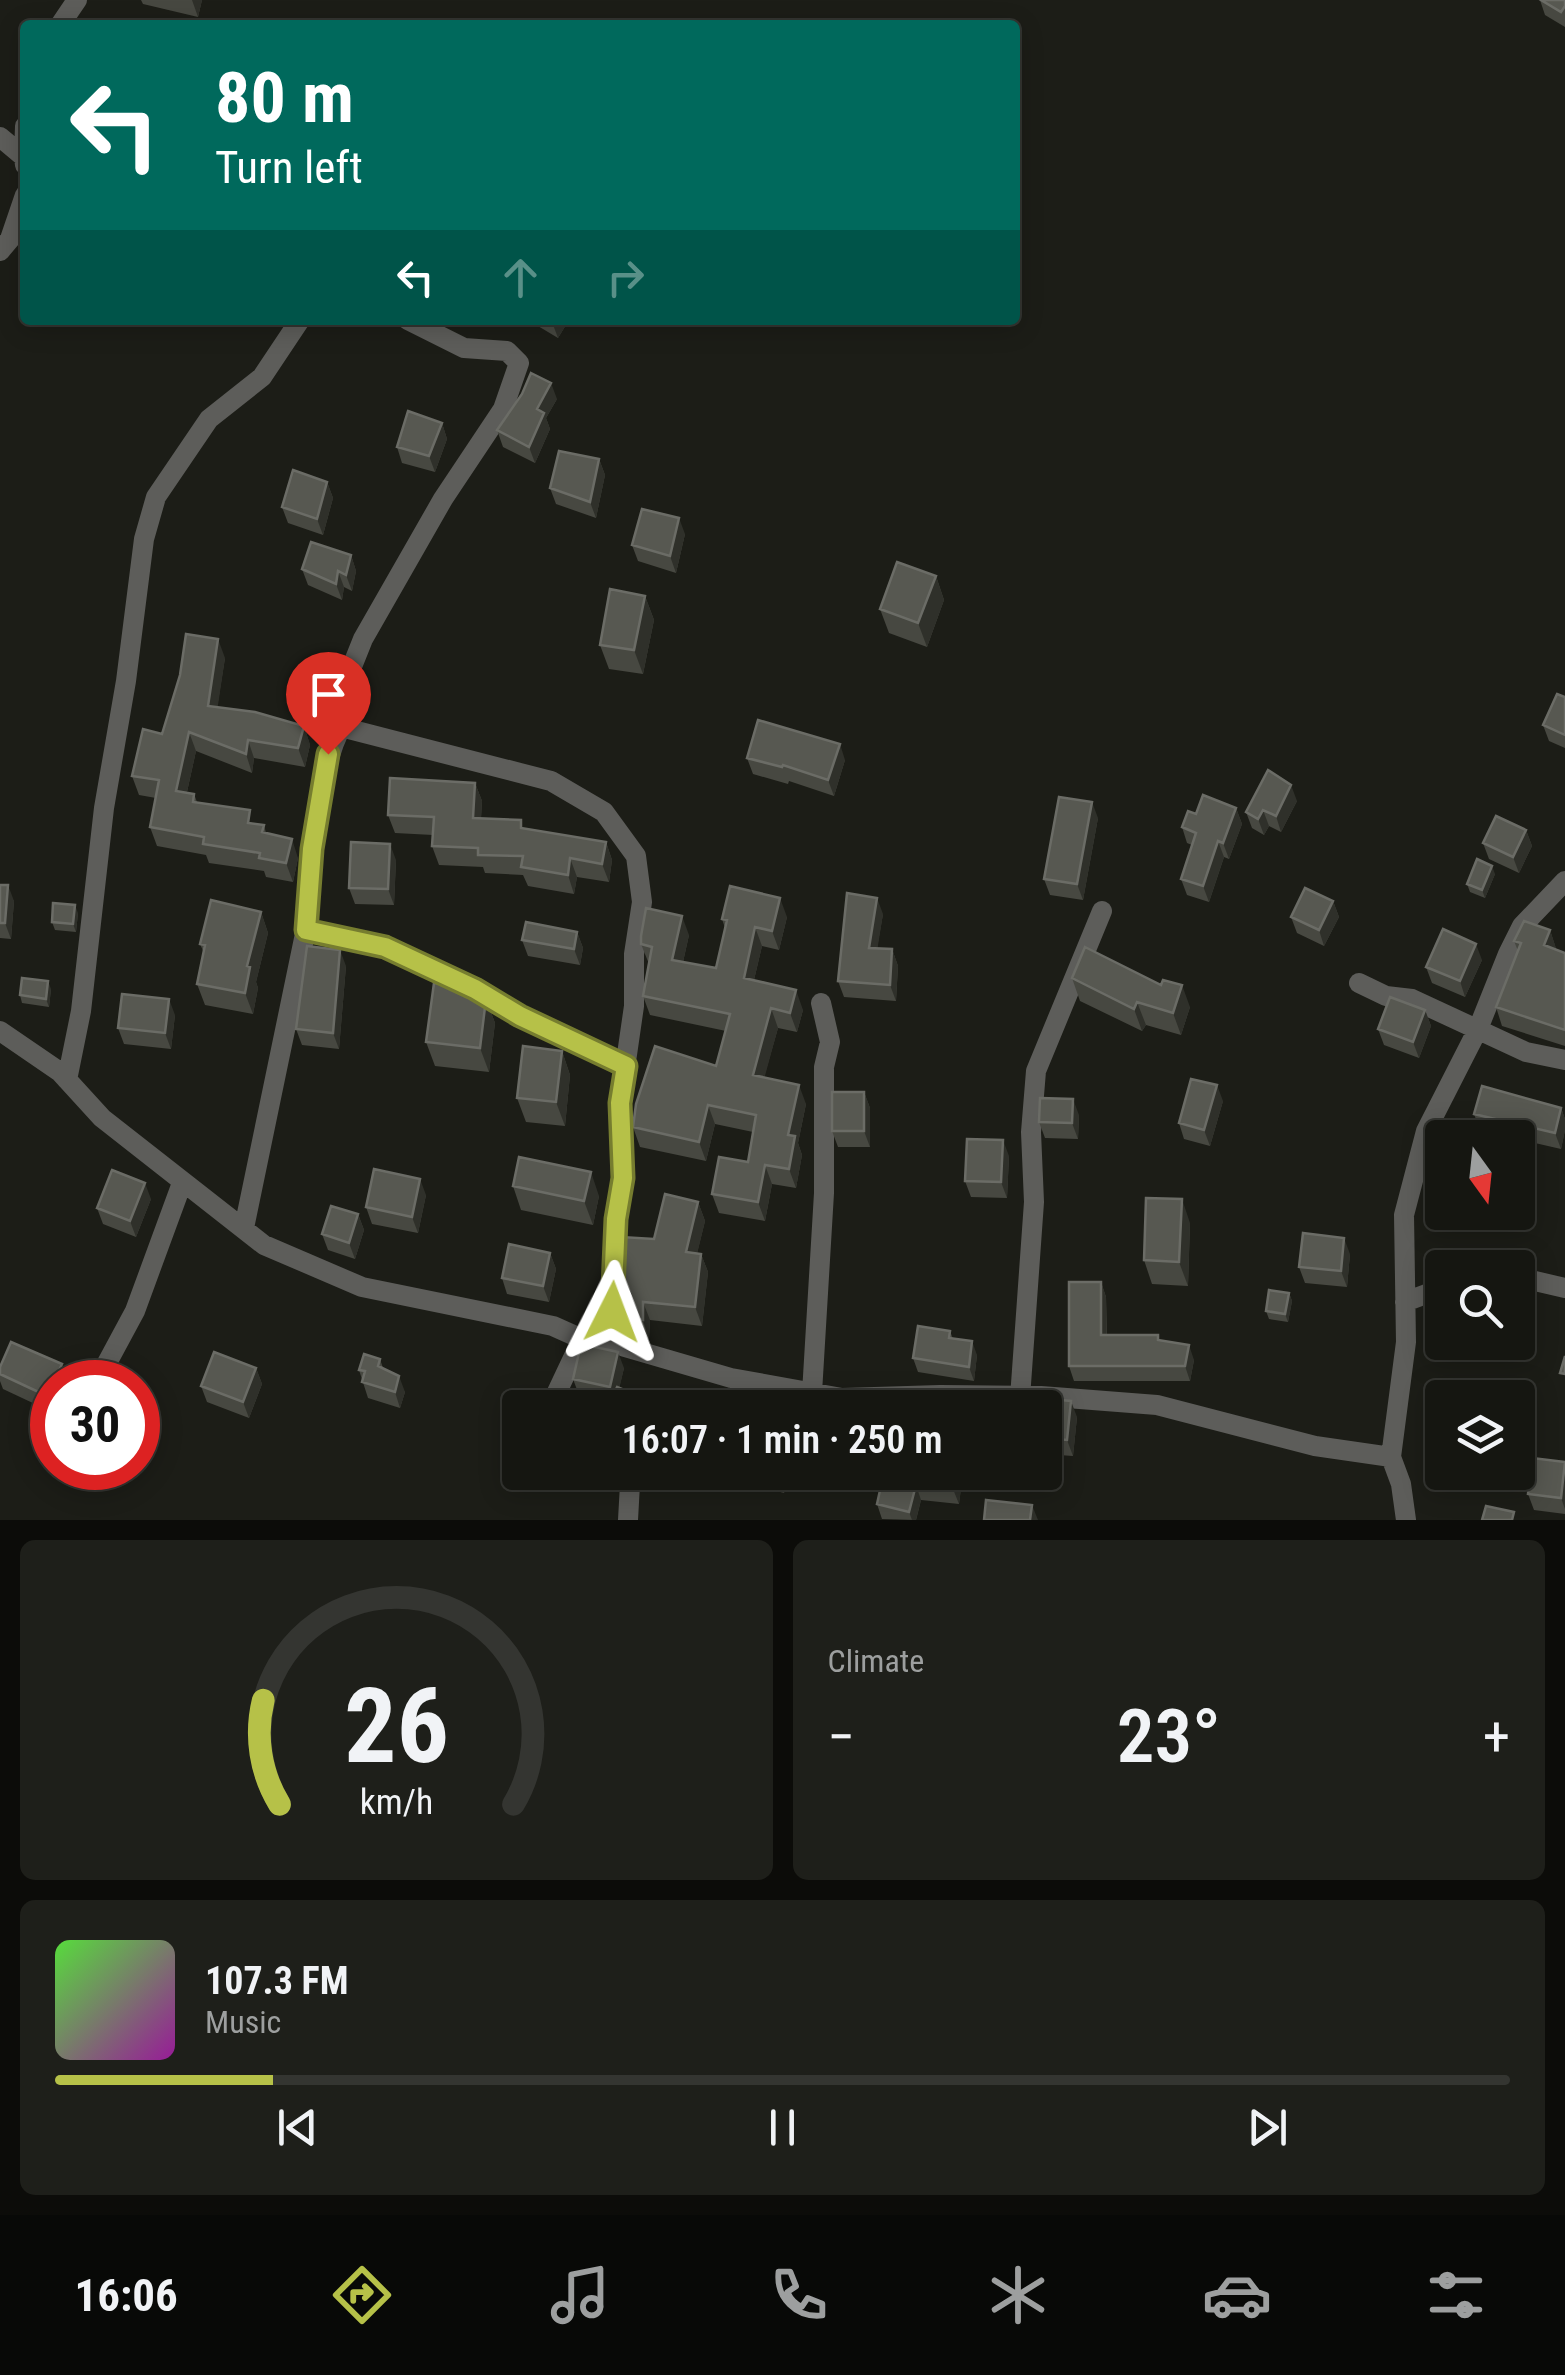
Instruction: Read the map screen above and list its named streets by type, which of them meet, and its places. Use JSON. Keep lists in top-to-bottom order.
{
  "north": "bottom",
  "page": {
    "turn": ["80 m", "Turn left"],
    "limit": "30",
    "trip": "16:07 · 1 min · 250 m",
    "tile": "Climate",
    "heat": ["−", "23°", "+"],
    "song": ["107.3 FM", "Music"],
    "tabs": "16:06",
    "gauge": ["26", "km/h"]
  }
}
